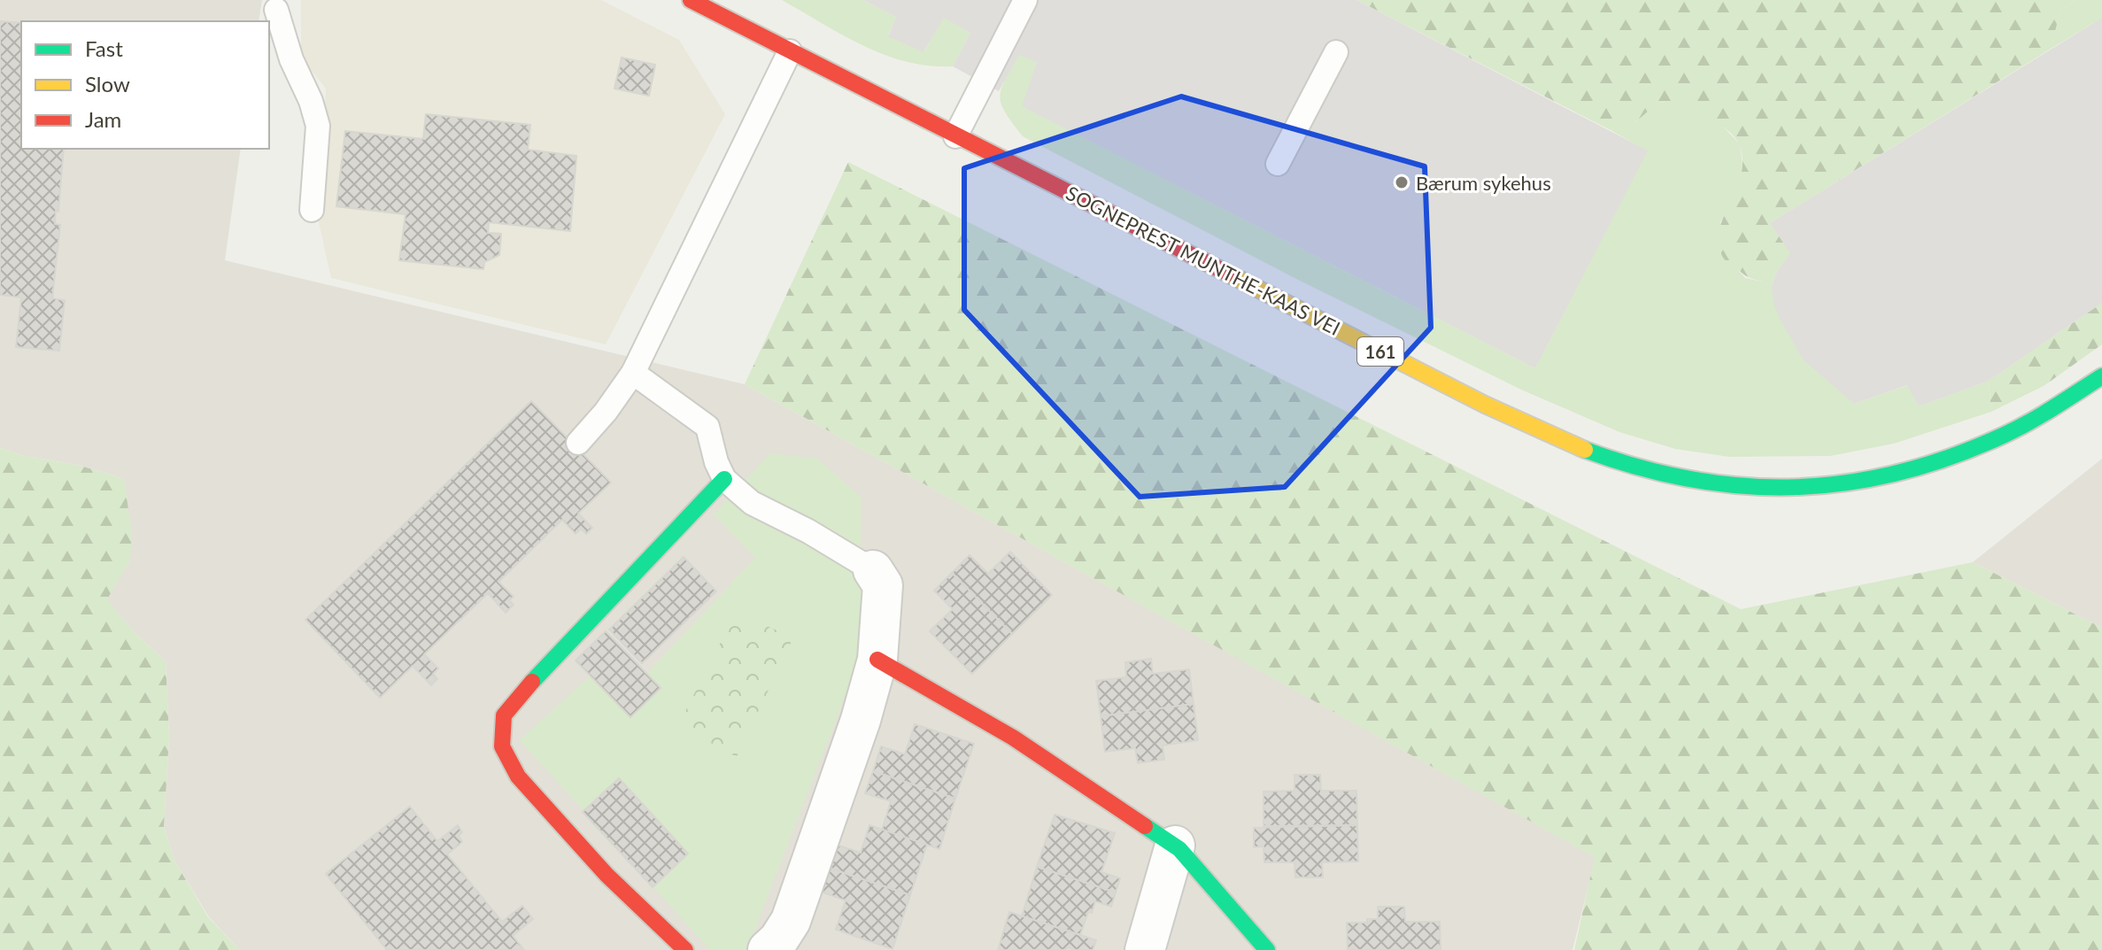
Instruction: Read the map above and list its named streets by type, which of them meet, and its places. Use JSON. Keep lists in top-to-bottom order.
{
  "streets": {
    "main road": ["SOGNEPREST MUNTHE-KAAS VEI", "161"]
  },
  "places": ["Bærum sykehus"],
  "legend": ["Fast", "Slow", "Jam"]
}
